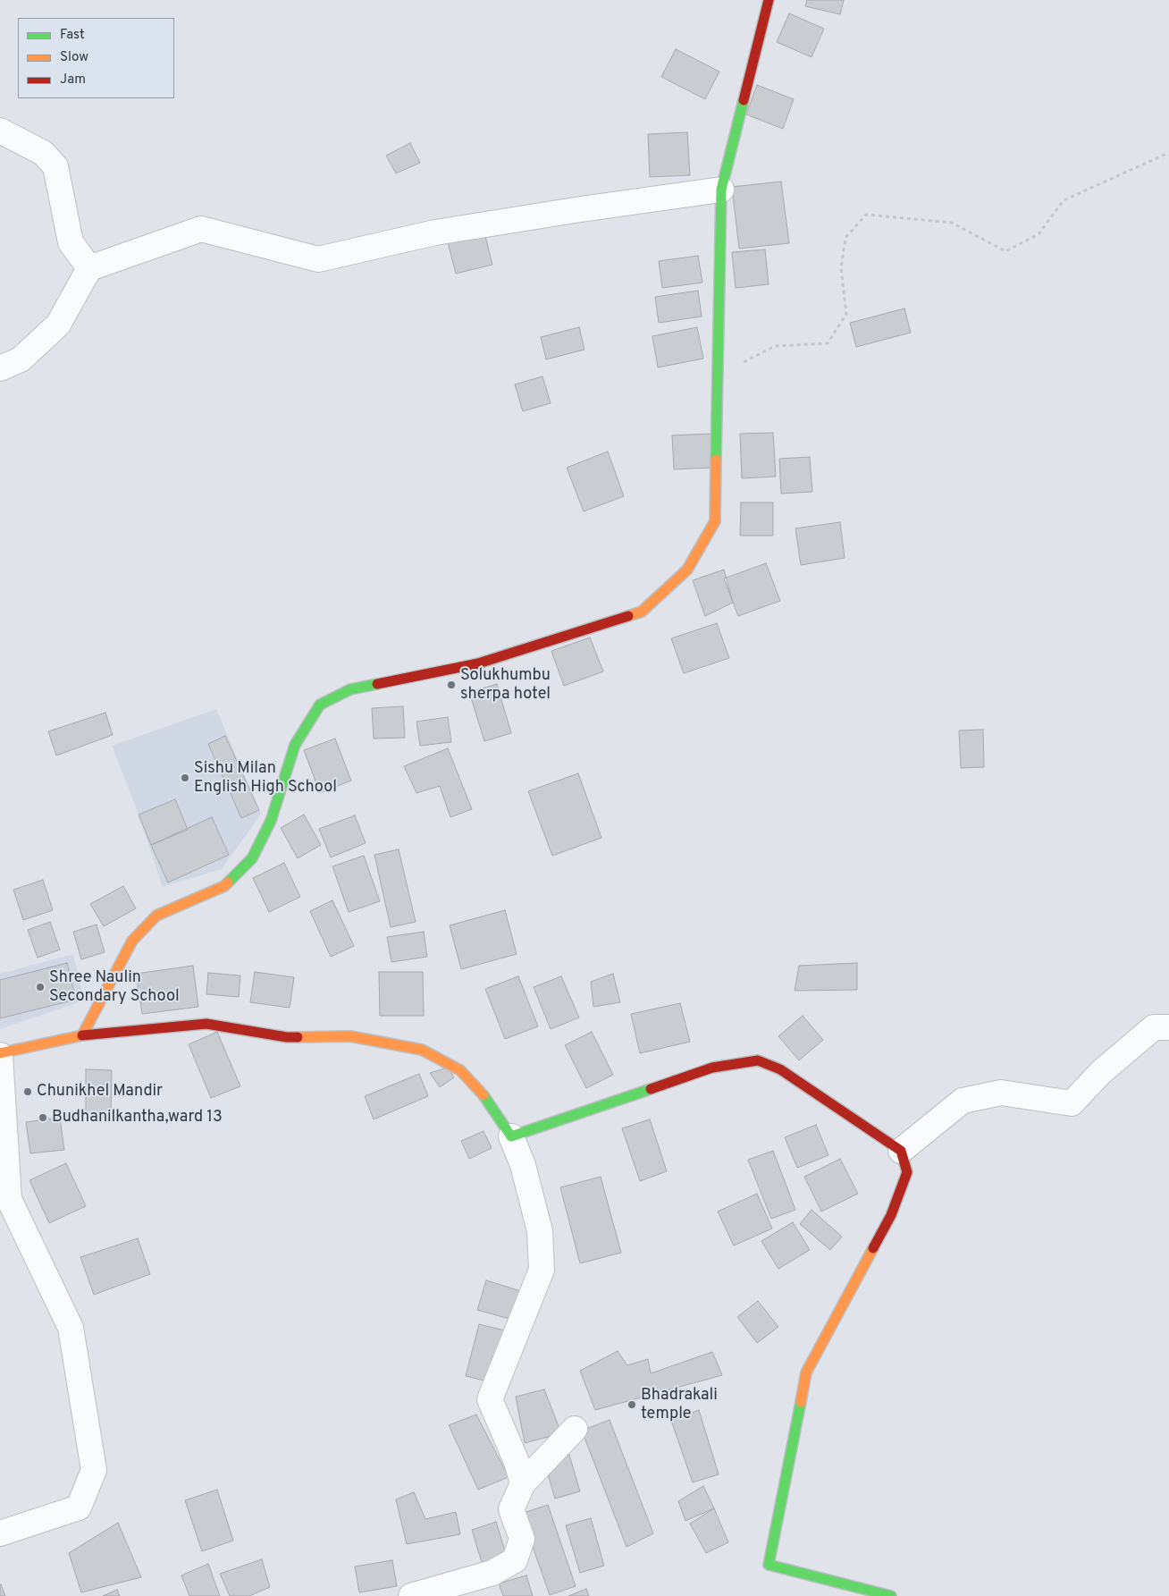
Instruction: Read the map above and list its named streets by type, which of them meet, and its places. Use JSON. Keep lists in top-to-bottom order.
{
  "places": [
    "Solukhumbu sherpa hotel",
    "Sishu Milan English High School",
    "Shree Naulin Secondary School",
    "Chunikhel Mandir",
    "Budhanilkantha,ward 13",
    "Bhadrakali temple"
  ],
  "legend": ["Fast", "Slow", "Jam"]
}
